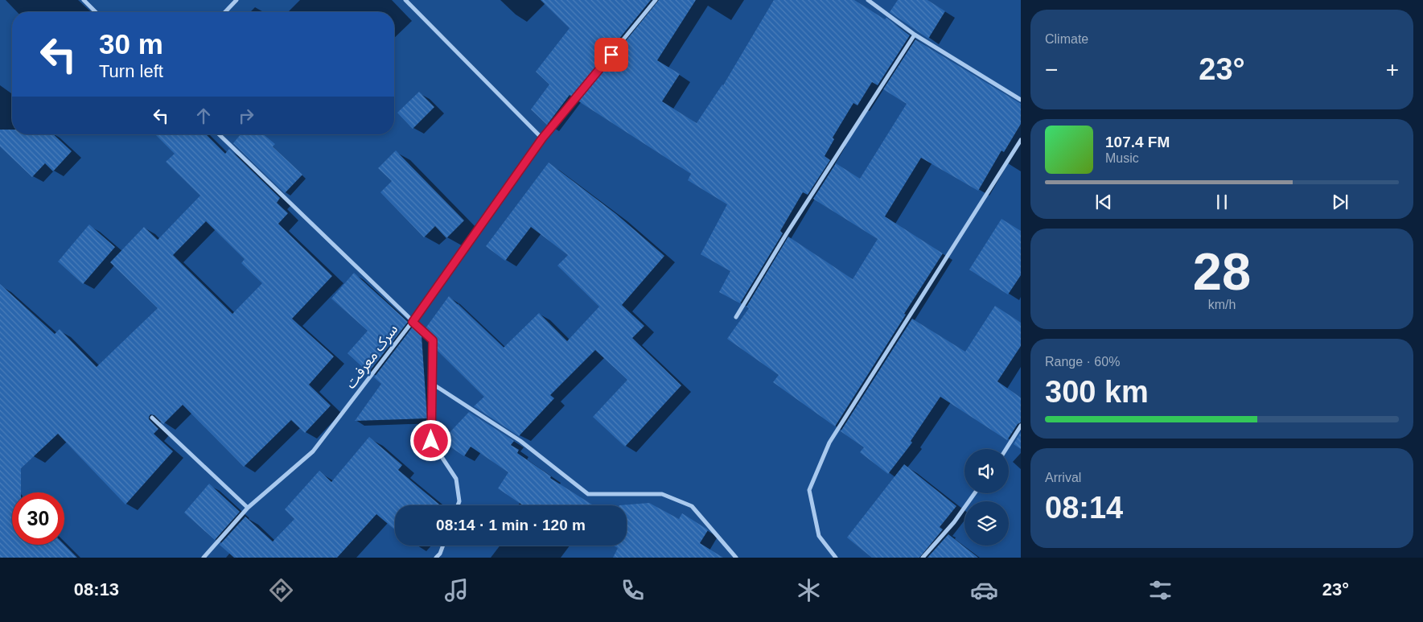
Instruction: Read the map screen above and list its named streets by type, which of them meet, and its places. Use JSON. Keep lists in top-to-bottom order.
{
  "streets": {
    "street": ["سرک معرفت"]
  },
  "page": {
    "tile": [
      "Climate",
      ["28", "km/h"],
      ["Range · 60%", "300 km"],
      ["Arrival", "08:14"]
    ],
    "turn": ["30 m", "Turn left"],
    "heat": ["−", "23°", "+"],
    "song": ["107.4 FM", "Music"],
    "limit": "30",
    "trip": "08:14 · 1 min · 120 m",
    "tabs": ["08:13", "23°"]
  }
}
